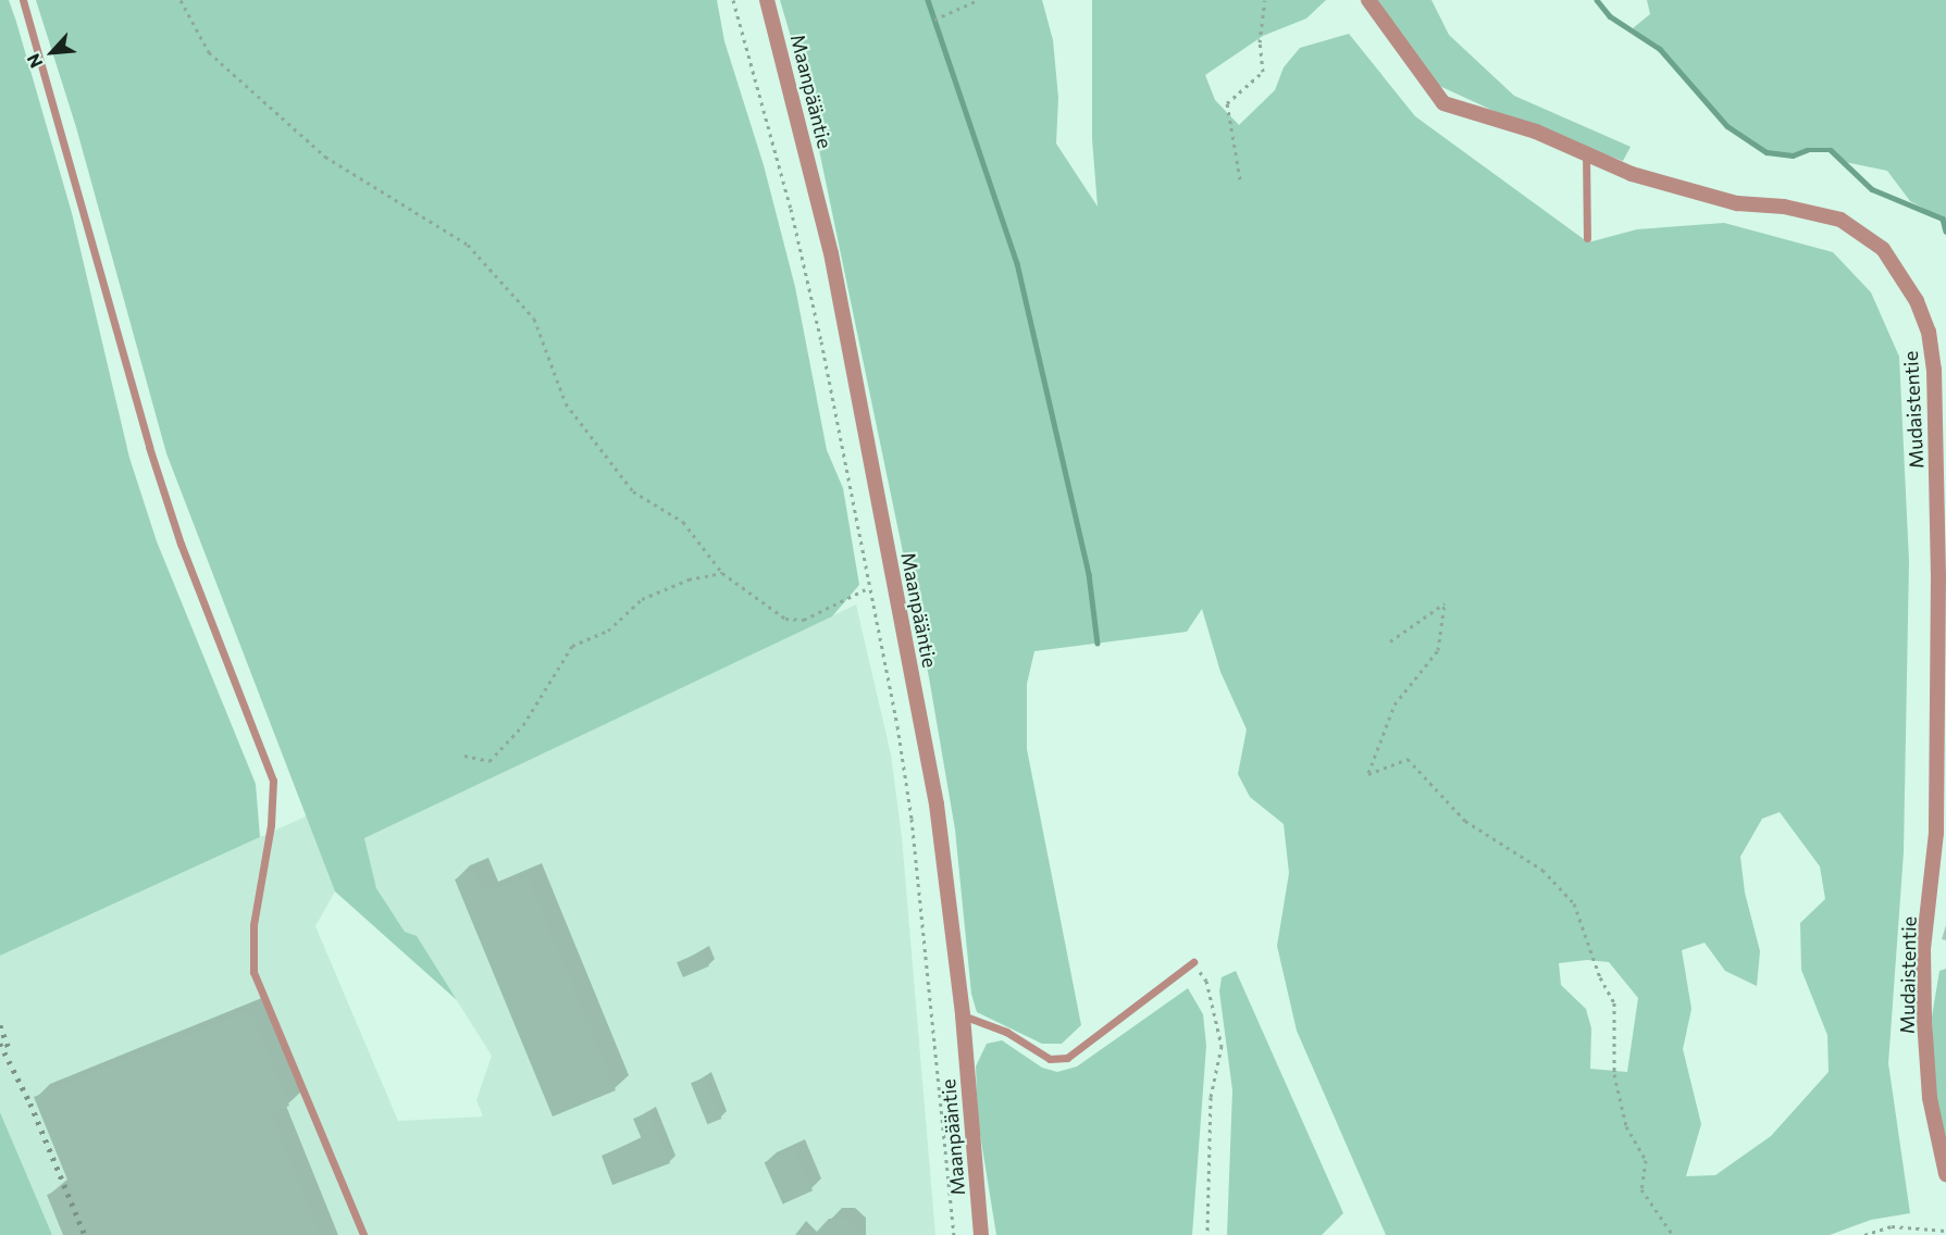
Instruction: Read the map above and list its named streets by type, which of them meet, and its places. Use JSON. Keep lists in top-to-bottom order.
{
  "streets": {
    "street": ["Maanpääntie", "Mudaistentie"]
  },
  "north": "bottom left"
}
